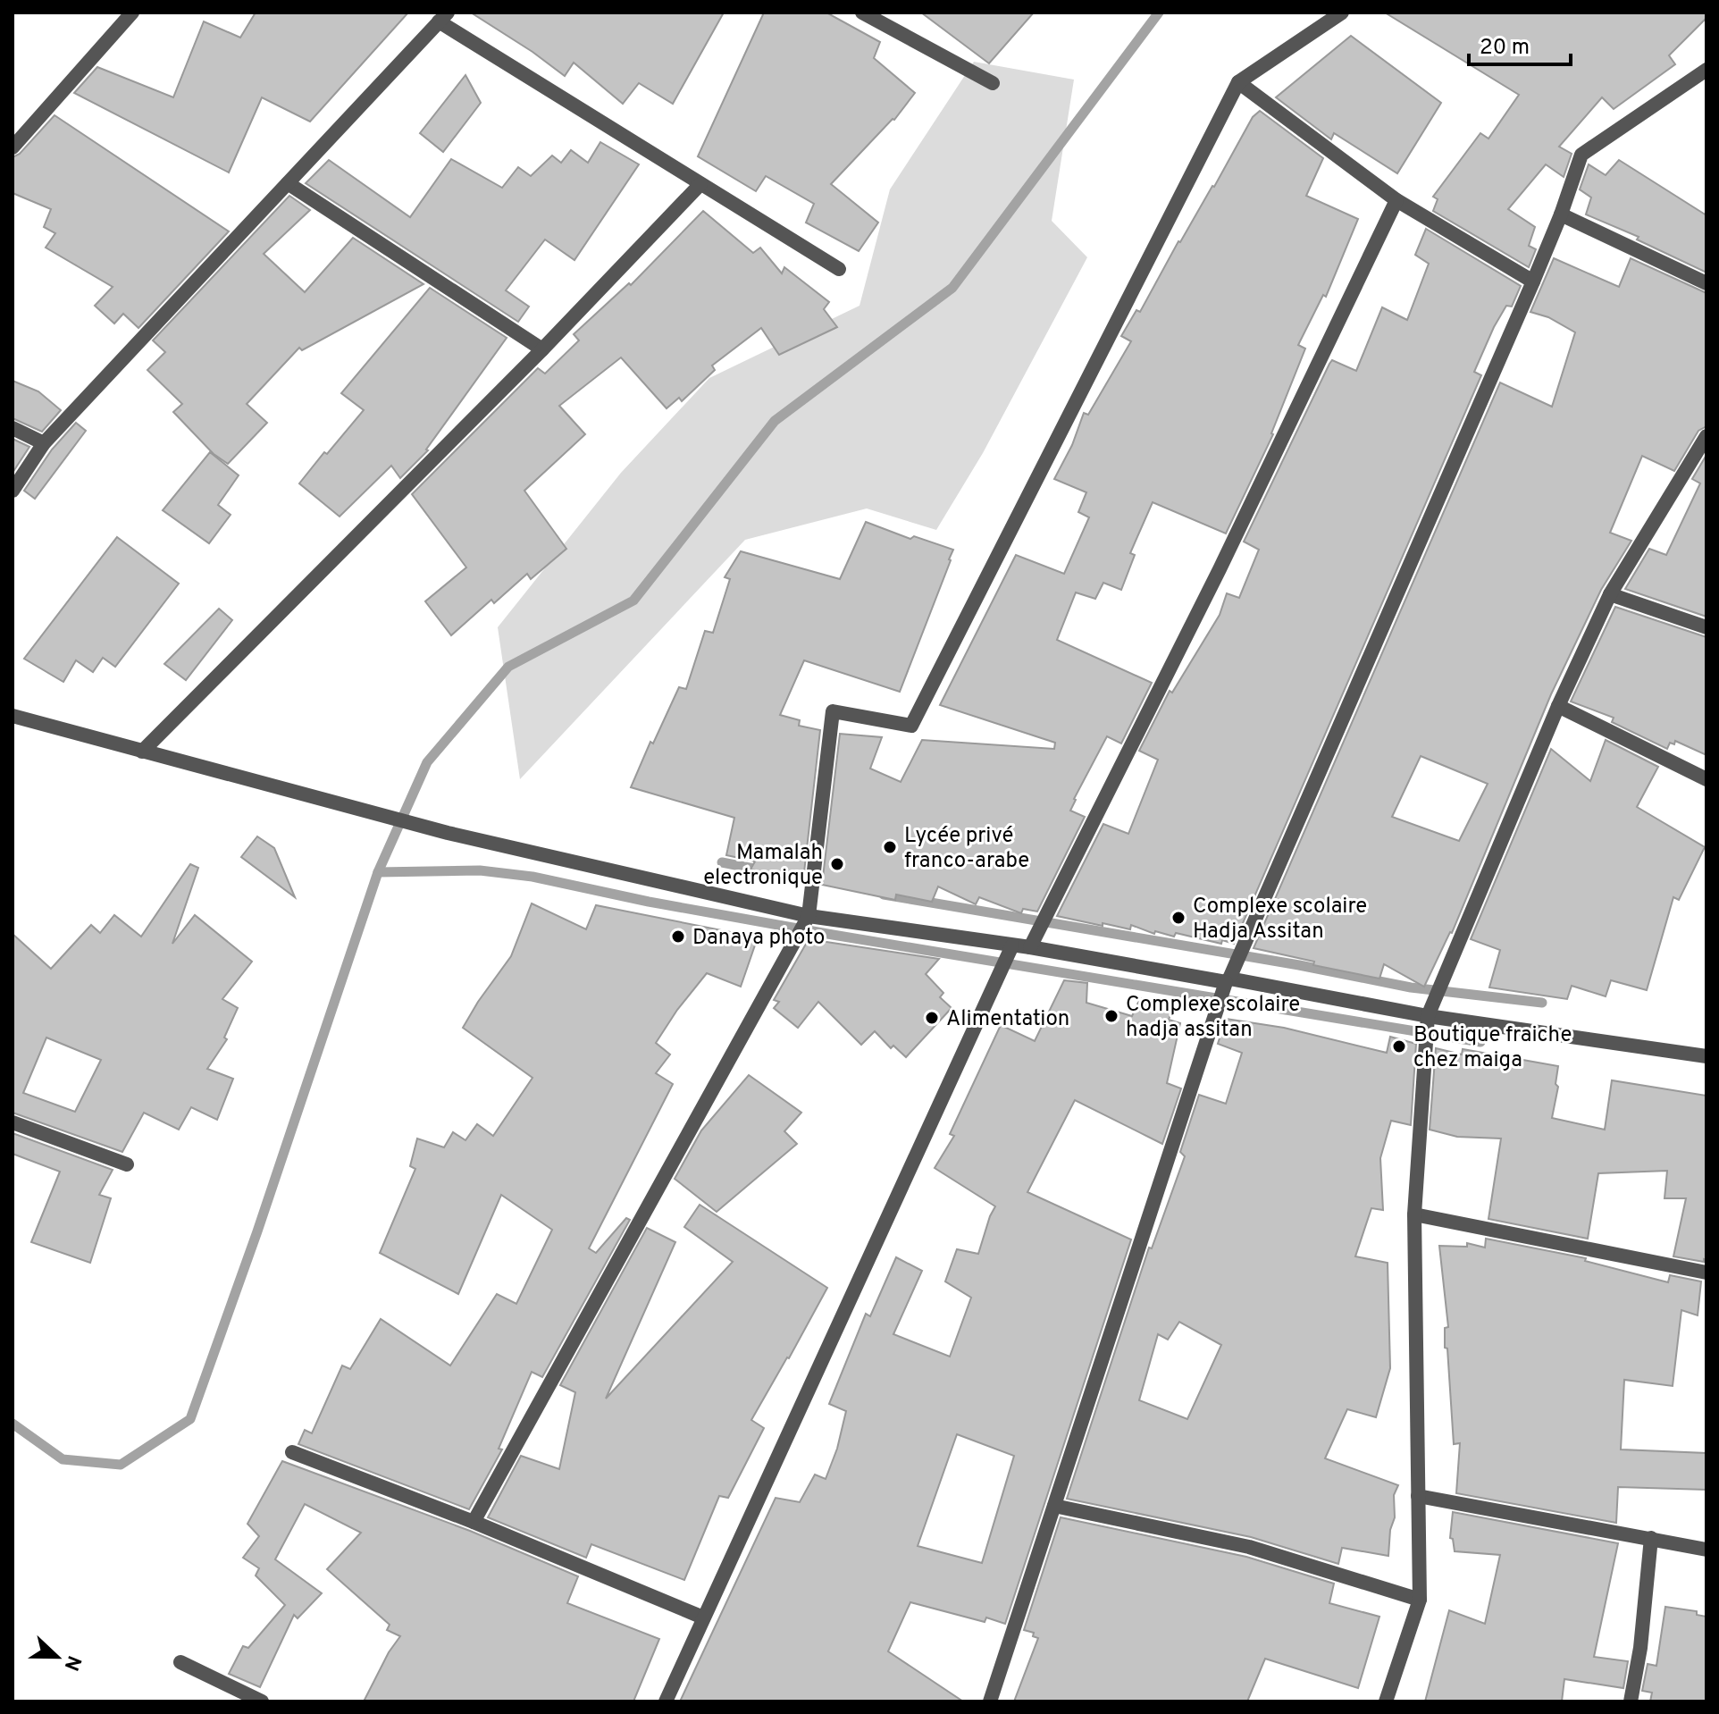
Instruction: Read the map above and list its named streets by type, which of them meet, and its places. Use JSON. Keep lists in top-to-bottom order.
{
  "places": [
    "Lycée privé franco-arabe",
    "Mamalah electronique",
    "Complexe scolaire Hadja Assitan",
    "Danaya photo",
    "Complexe scolaire hadja assitan",
    "Alimentation",
    "Boutique fraiche chez maiga"
  ],
  "scale_bar": "20 m",
  "north": "right"
}
